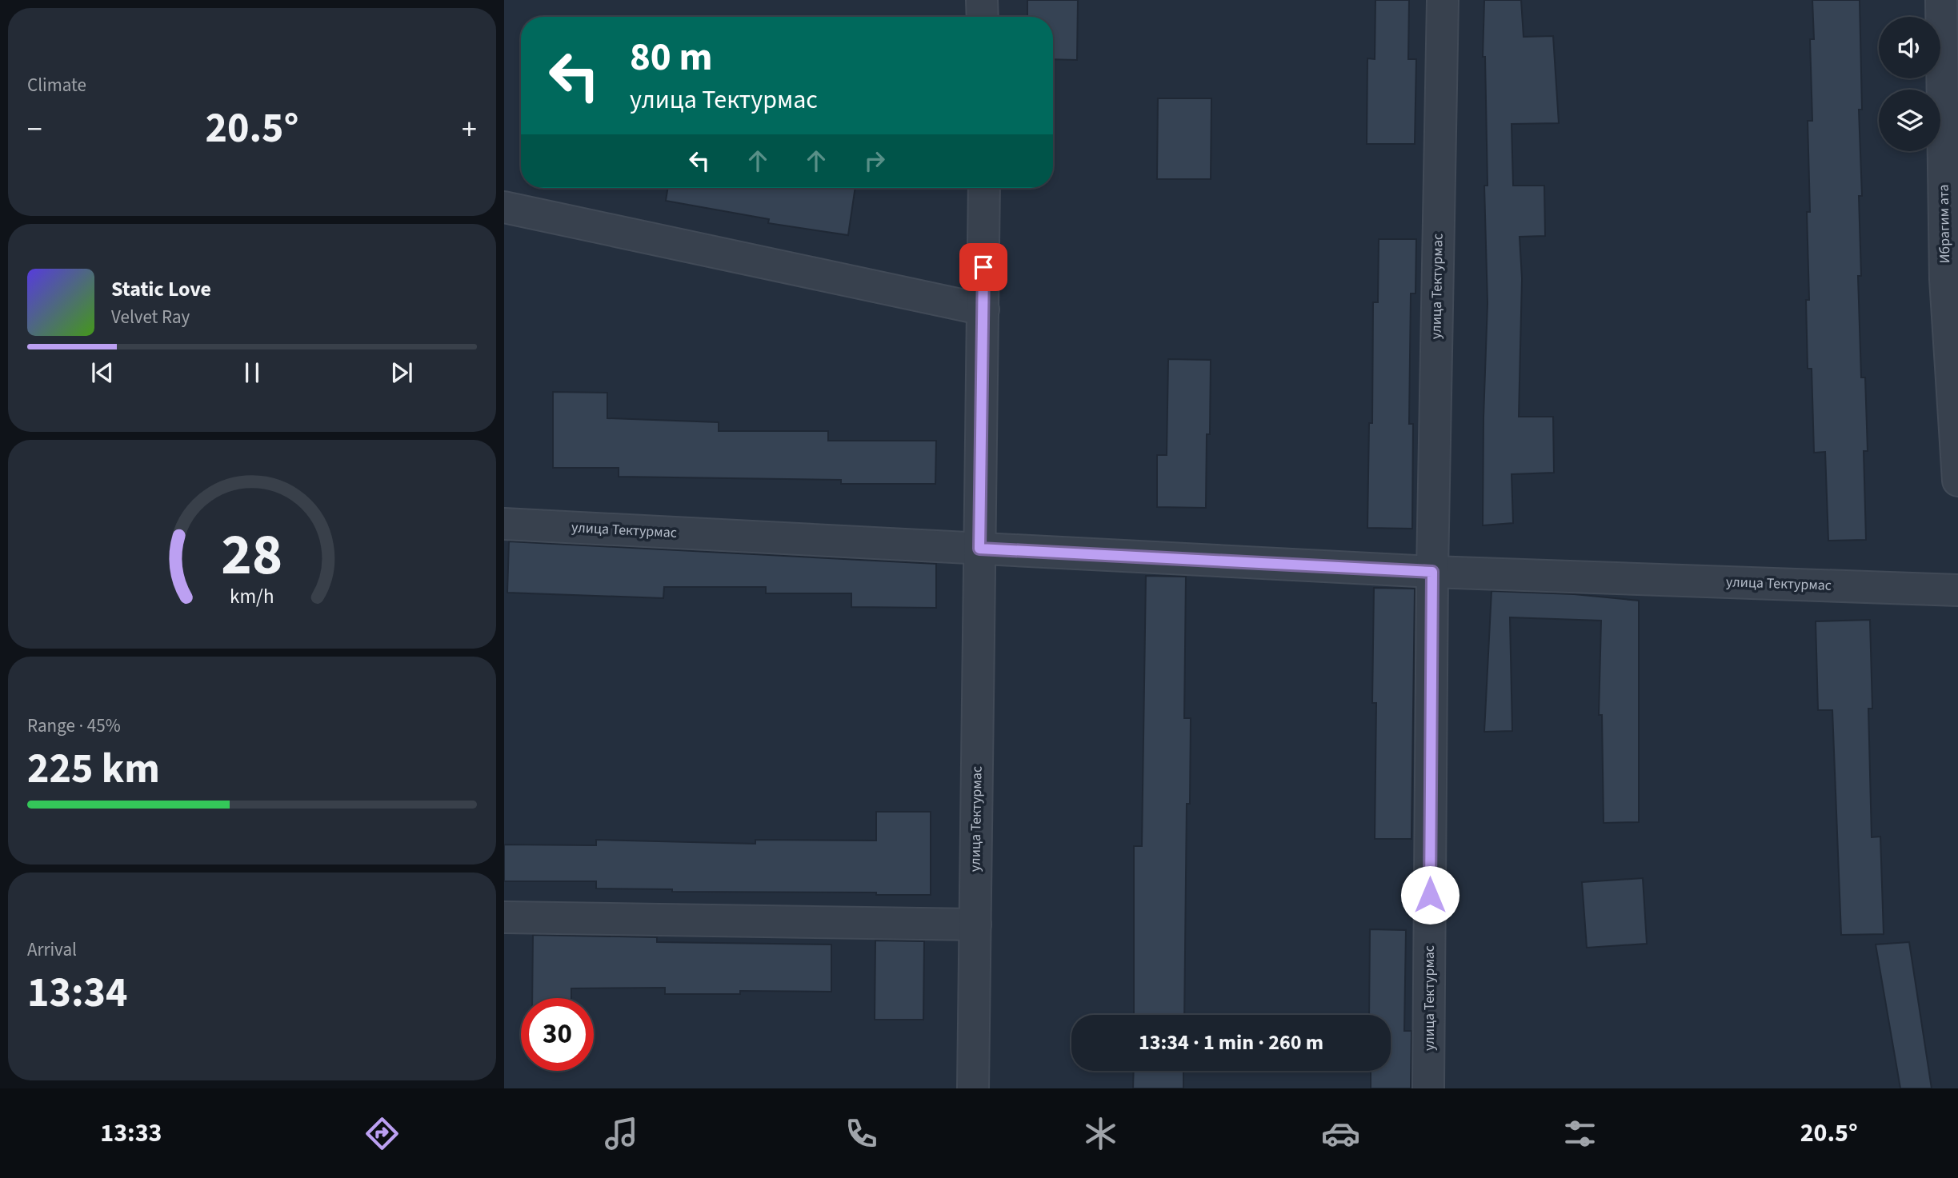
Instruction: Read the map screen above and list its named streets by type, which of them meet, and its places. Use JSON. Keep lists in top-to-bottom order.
{
  "streets": {
    "street": ["Ибрагим ата", "улица Тектурмас"]
  },
  "page": {
    "tile": [
      "Climate",
      ["Range · 45%", "225 km"],
      ["Arrival", "13:34"]
    ],
    "turn": ["80 m", "улица Тектурмас"],
    "heat": ["−", "20.5°", "+"],
    "song": ["Static Love", "Velvet Ray"],
    "limit": "30",
    "trip": "13:34 · 1 min · 260 m",
    "tabs": ["13:33", "20.5°"],
    "gauge": ["28", "km/h"]
  }
}
